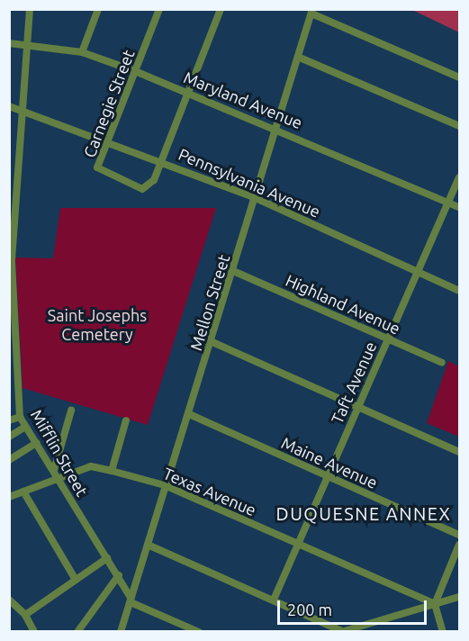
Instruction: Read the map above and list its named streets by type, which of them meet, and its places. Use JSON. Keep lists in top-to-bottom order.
{
  "streets": {
    "street": [
      "Maryland Avenue",
      "Carnegie Street",
      "Pennsylvania Avenue",
      "Mellon Street",
      "Highland Avenue",
      "Taft Avenue",
      "Mifflin Street",
      "Maine Avenue",
      "Texas Avenue"
    ]
  },
  "crossings": [
    ["Maryland Avenue", "Carnegie Street"],
    ["Maryland Avenue", "Mellon Street"],
    ["Maryland Avenue", "Taft Avenue"],
    ["Maryland Avenue", "Mifflin Street"],
    ["Carnegie Street", "Pennsylvania Avenue"],
    ["Pennsylvania Avenue", "Mellon Street"],
    ["Pennsylvania Avenue", "Taft Avenue"],
    ["Pennsylvania Avenue", "Mifflin Street"],
    ["Mellon Street", "Highland Avenue"],
    ["Mellon Street", "Mifflin Street"],
    ["Mellon Street", "Maine Avenue"],
    ["Mellon Street", "Texas Avenue"],
    ["Highland Avenue", "Taft Avenue"],
    ["Taft Avenue", "Maine Avenue"],
    ["Taft Avenue", "Texas Avenue"],
    ["Mifflin Street", "Texas Avenue"]
  ],
  "districts": ["DUQUESNE ANNEX"],
  "parks": ["Saint Josephs Cemetery"],
  "scale_bar": "200 m"
}
